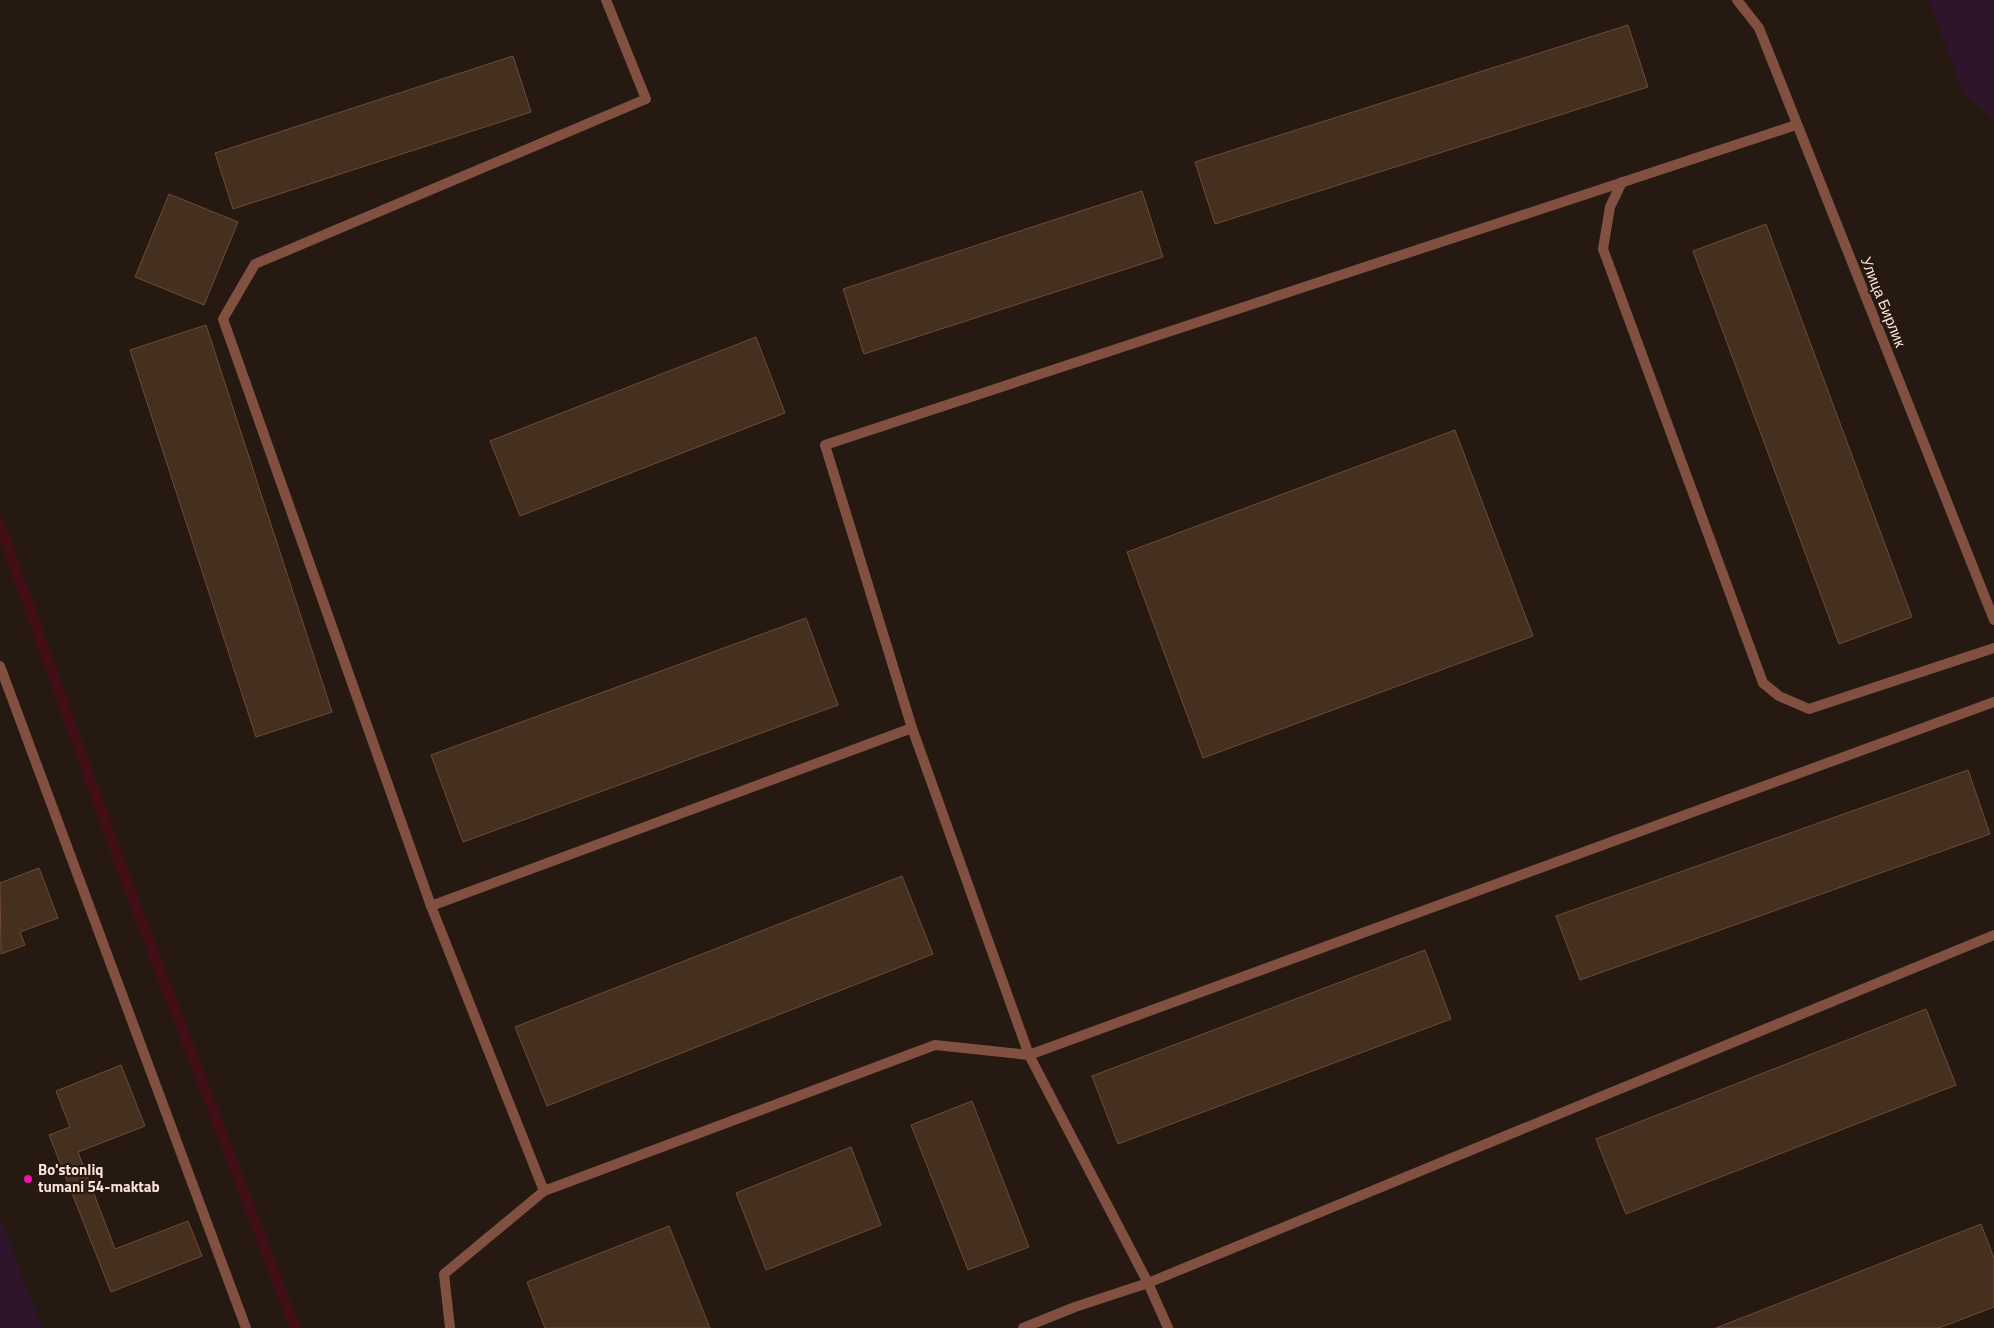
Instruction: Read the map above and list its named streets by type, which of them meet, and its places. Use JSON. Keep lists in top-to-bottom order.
{
  "streets": {
    "street": ["Улица Бирлик"]
  },
  "places": ["Bo'stonliq tumani 54-maktab"]
}
